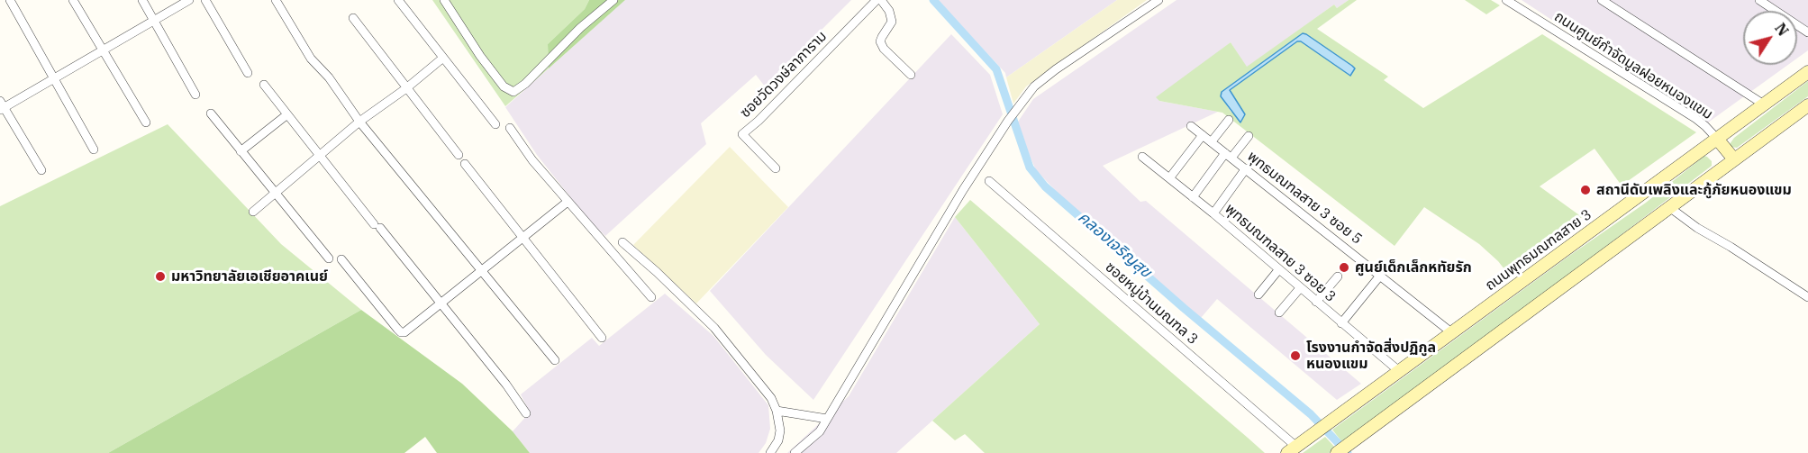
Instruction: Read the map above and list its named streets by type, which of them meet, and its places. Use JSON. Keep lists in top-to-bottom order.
{
  "streets": {
    "main road": ["ถนนพุทธมณฑลสาย 3"],
    "street": [
      "ถนนศูนย์กำจัดมูลฝอยหนองแขม",
      "ซอยวัดวงษ์ลาภาราม",
      "พุทธมณฑลสาย 3 ซอย 5",
      "พุทธมณฑลสาย 3 ซอย 3",
      "ซอยหมู่บ้านมณฑล 3"
    ]
  },
  "crossings": [
    ["ถนนศูนย์กำจัดมูลฝอยหนองแขม", "ถนนพุทธมณฑลสาย 3"],
    ["พุทธมณฑลสาย 3 ซอย 5", "ถนนพุทธมณฑลสาย 3"],
    ["ถนนพุทธมณฑลสาย 3", "พุทธมณฑลสาย 3 ซอย 3"],
    ["ถนนพุทธมณฑลสาย 3", "ซอยหมู่บ้านมณฑล 3"]
  ],
  "water": ["คลองเจริญสุข"],
  "places": [
    "สถานีดับเพลิงและกู้ภัยหนองแขม",
    "ศูนย์เด็กเล็กหทัยรัก",
    "มหาวิทยาลัยเอเชียอาคเนย์",
    "โรงงานกำจัดสิ่งปฏิกูล หนองแขม"
  ],
  "north": "top right"
}
